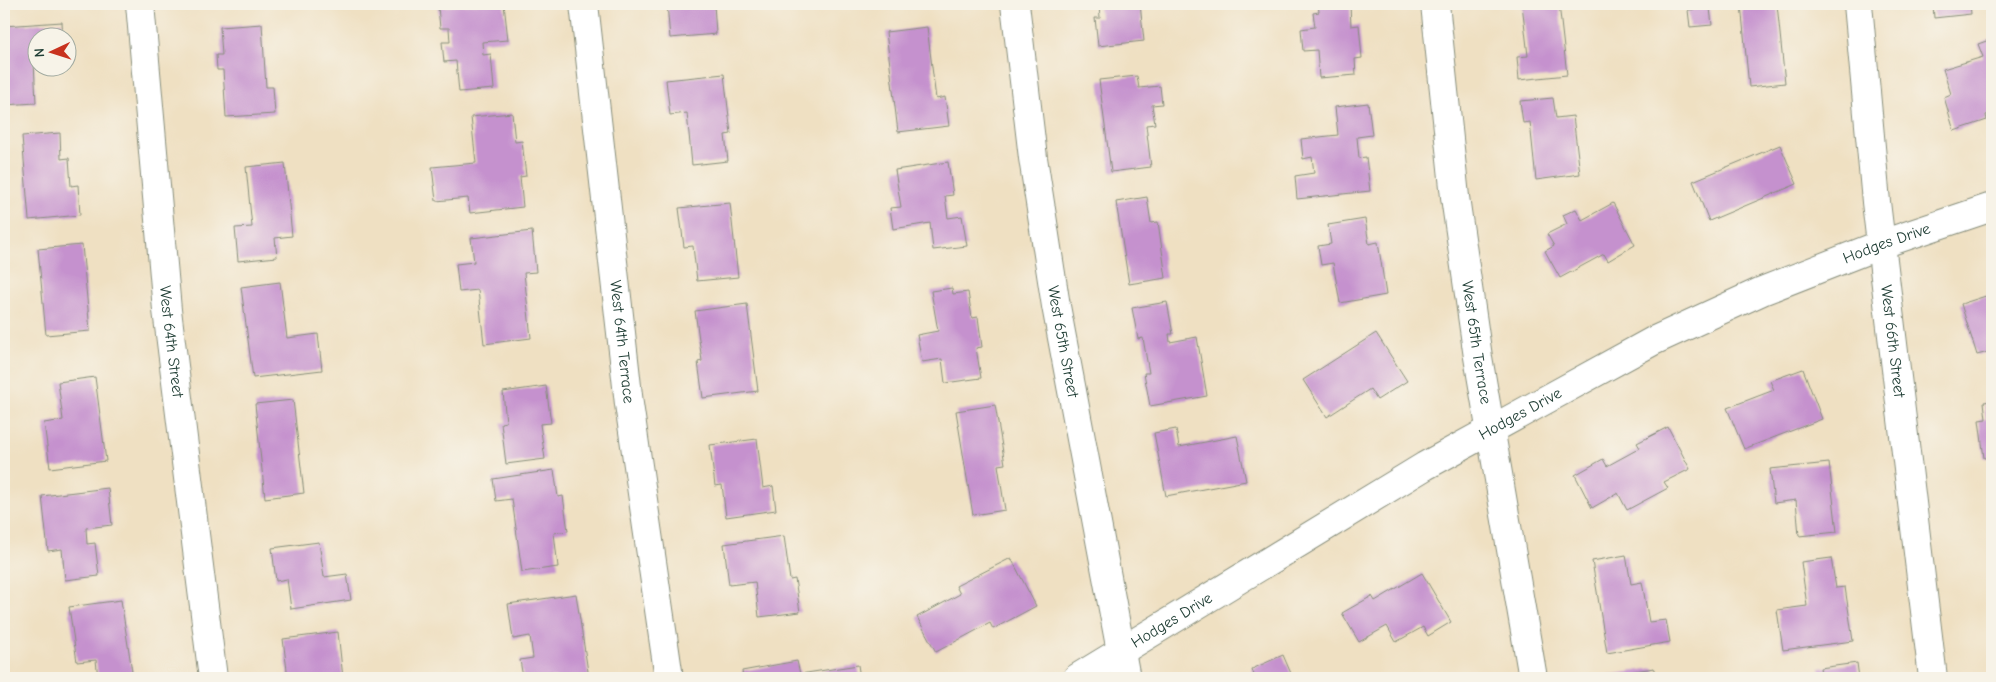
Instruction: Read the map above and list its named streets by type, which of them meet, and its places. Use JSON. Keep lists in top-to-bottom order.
{
  "streets": {
    "street": [
      "Hodges Drive",
      "West 66th Street",
      "West 64th Street",
      "West 64th Terrace",
      "West 65th Street",
      "West 65th Terrace"
    ]
  },
  "crossings": [
    ["Hodges Drive", "West 66th Street"],
    ["Hodges Drive", "West 65th Street"],
    ["Hodges Drive", "West 65th Terrace"]
  ],
  "north": "left"
}
